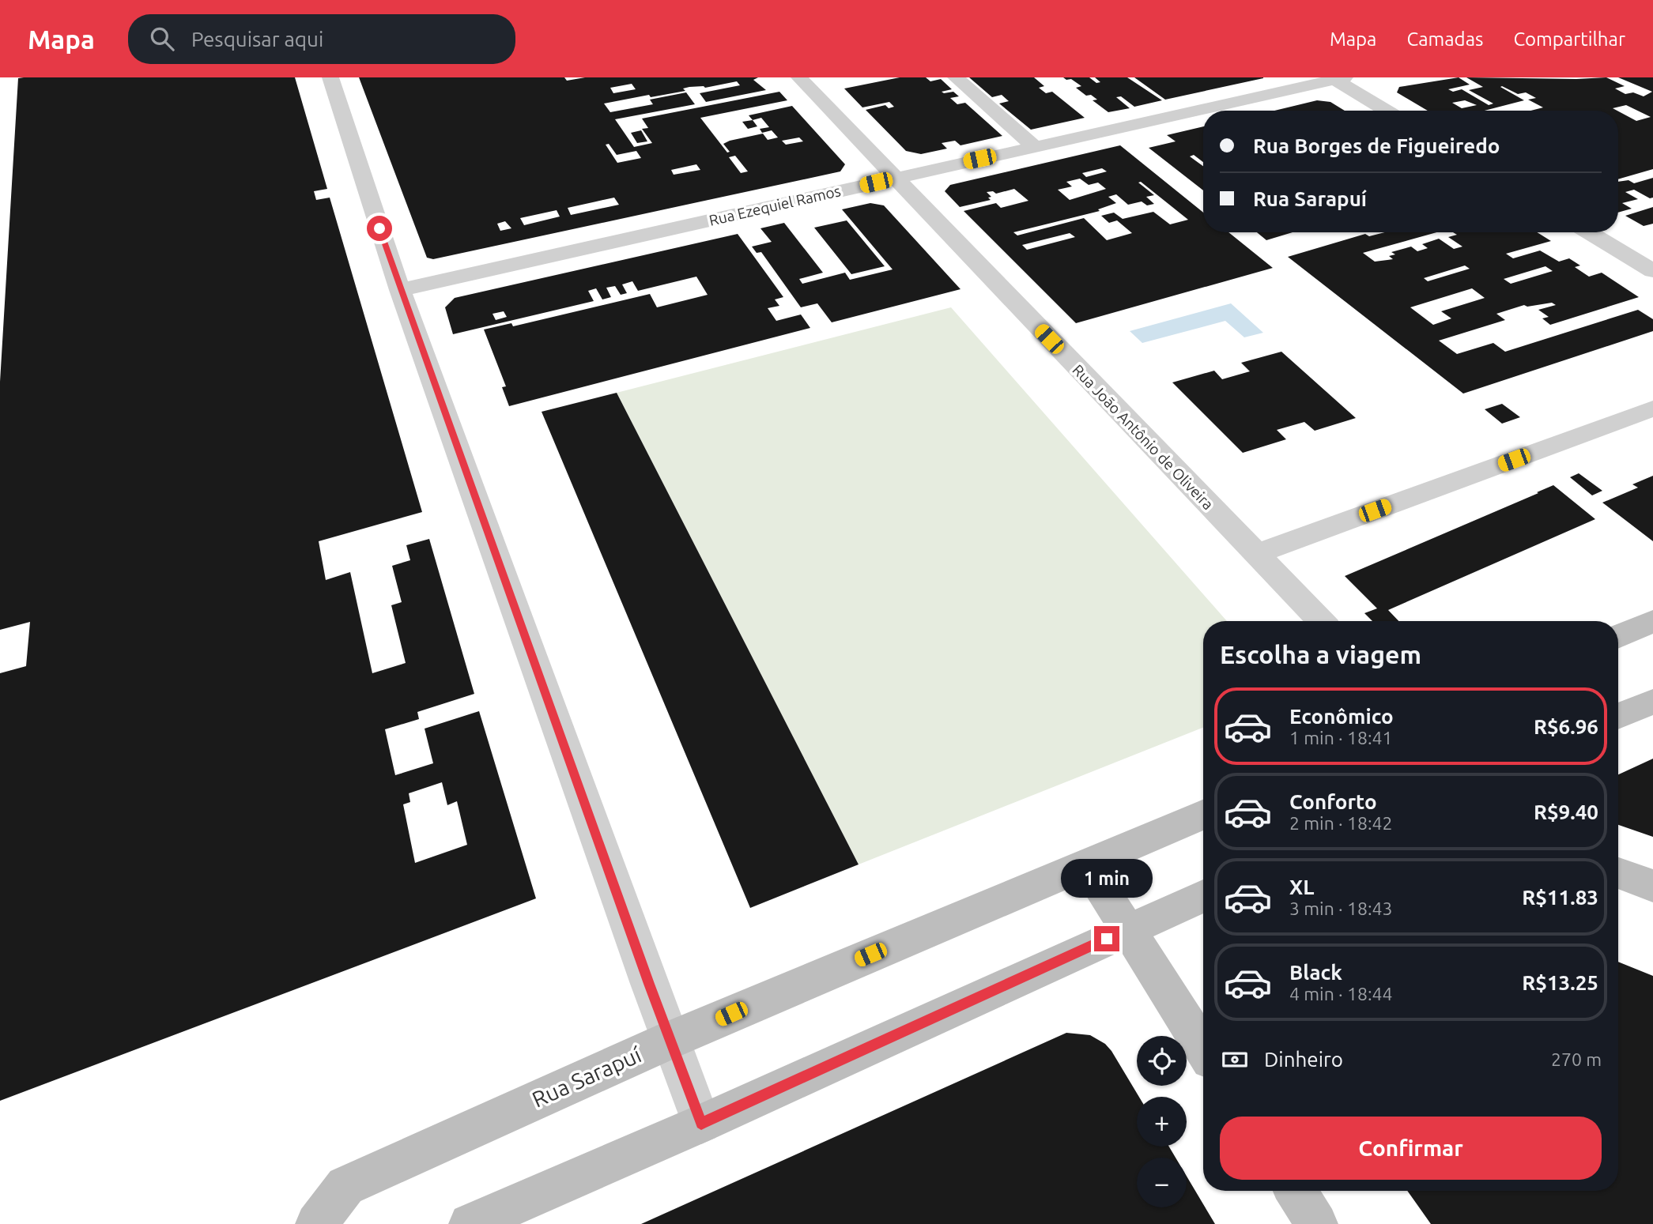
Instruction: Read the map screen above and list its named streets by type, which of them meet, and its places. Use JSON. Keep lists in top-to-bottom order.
{
  "streets": {
    "main road": ["Rua Sarapuí"],
    "street": ["Rua Ezequiel Ramos", "Rua João Antônio de Oliveira"]
  },
  "crossings": [
    ["Rua Ezequiel Ramos", "Rua João Antônio de Oliveira"]
  ],
  "page": {
    "header": "Mapa",
    "search": "Pesquisar aqui",
    "nav": ["Mapa", "Camadas", "Compartilhar"],
    "banner": ["Rua Borges de Figueiredo", "Rua Sarapuí"],
    "heading": "Escolha a viagem",
    "list": [
      {
        "name": "Econômico",
        "note": "1 min · 18:41",
        "value": "R$6.96"
      },
      {
        "name": "Conforto",
        "note": "2 min · 18:42",
        "value": "R$9.40"
      },
      {
        "name": "XL",
        "note": "3 min · 18:43",
        "value": "R$11.83"
      },
      {
        "name": "Black",
        "note": "4 min · 18:44",
        "value": "R$13.25"
      }
    ],
    "bubble": "1 min",
    "pay": ["Dinheiro", "270 m"],
    "map_buttons": ["+", "−"],
    "buttons": "Confirmar"
  }
}
